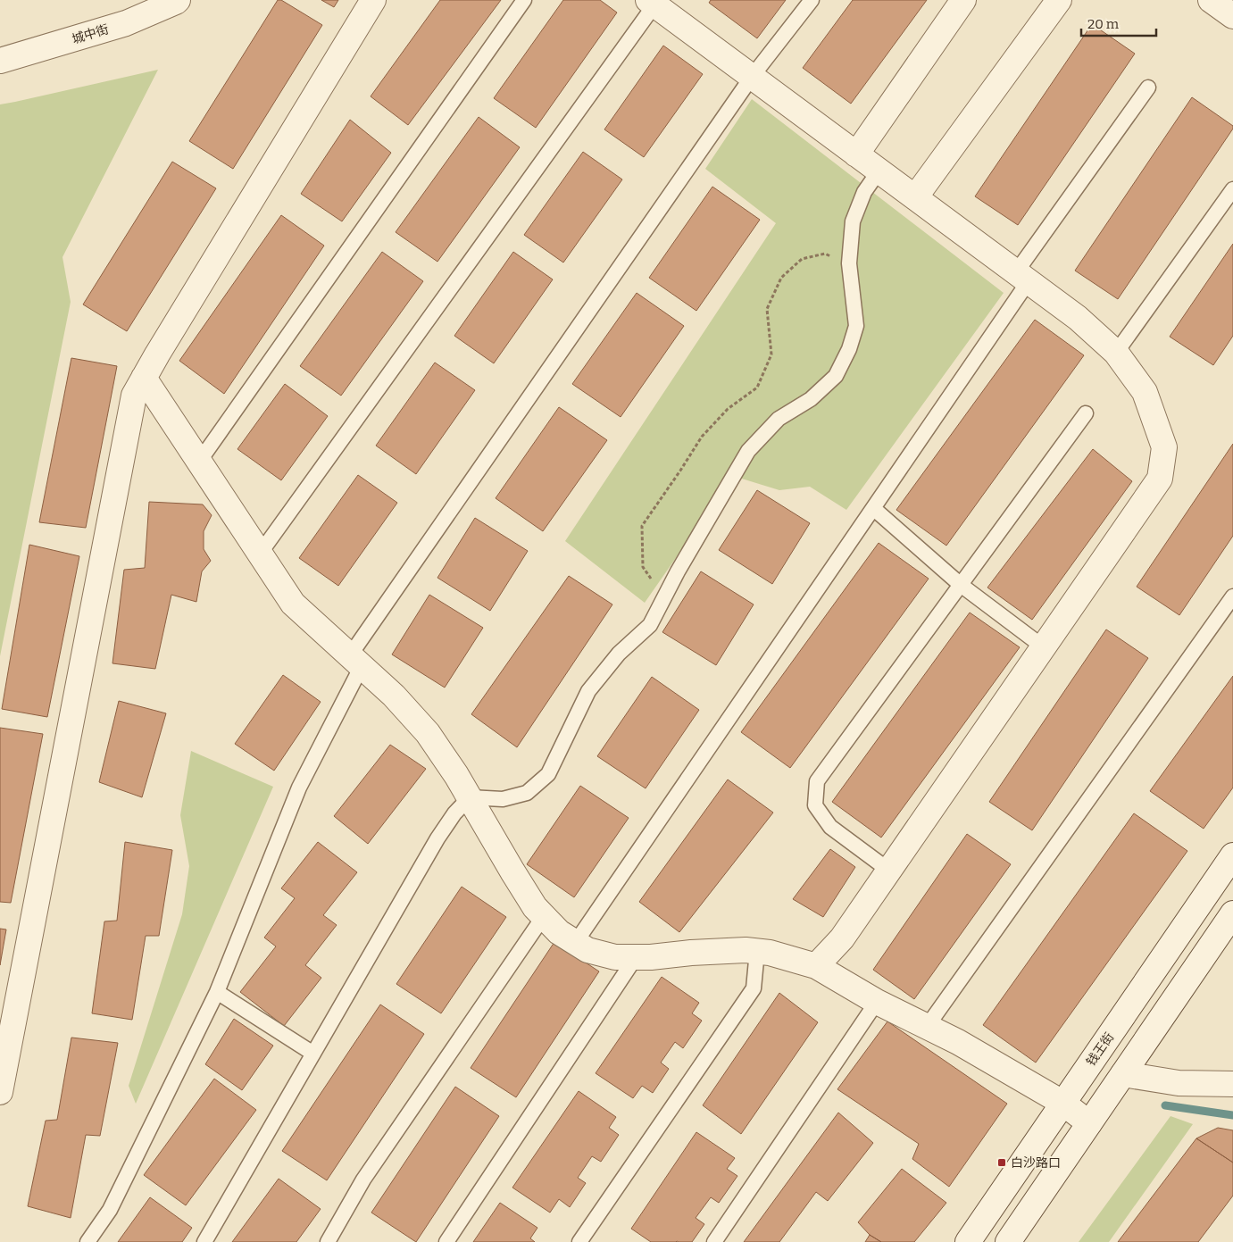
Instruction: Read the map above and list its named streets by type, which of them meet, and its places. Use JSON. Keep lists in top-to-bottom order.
{
  "streets": {
    "street": ["城中街", "钱王街"]
  },
  "places": {
    "transit": ["白沙路口"]
  },
  "scale_bar": "20 m"
}
